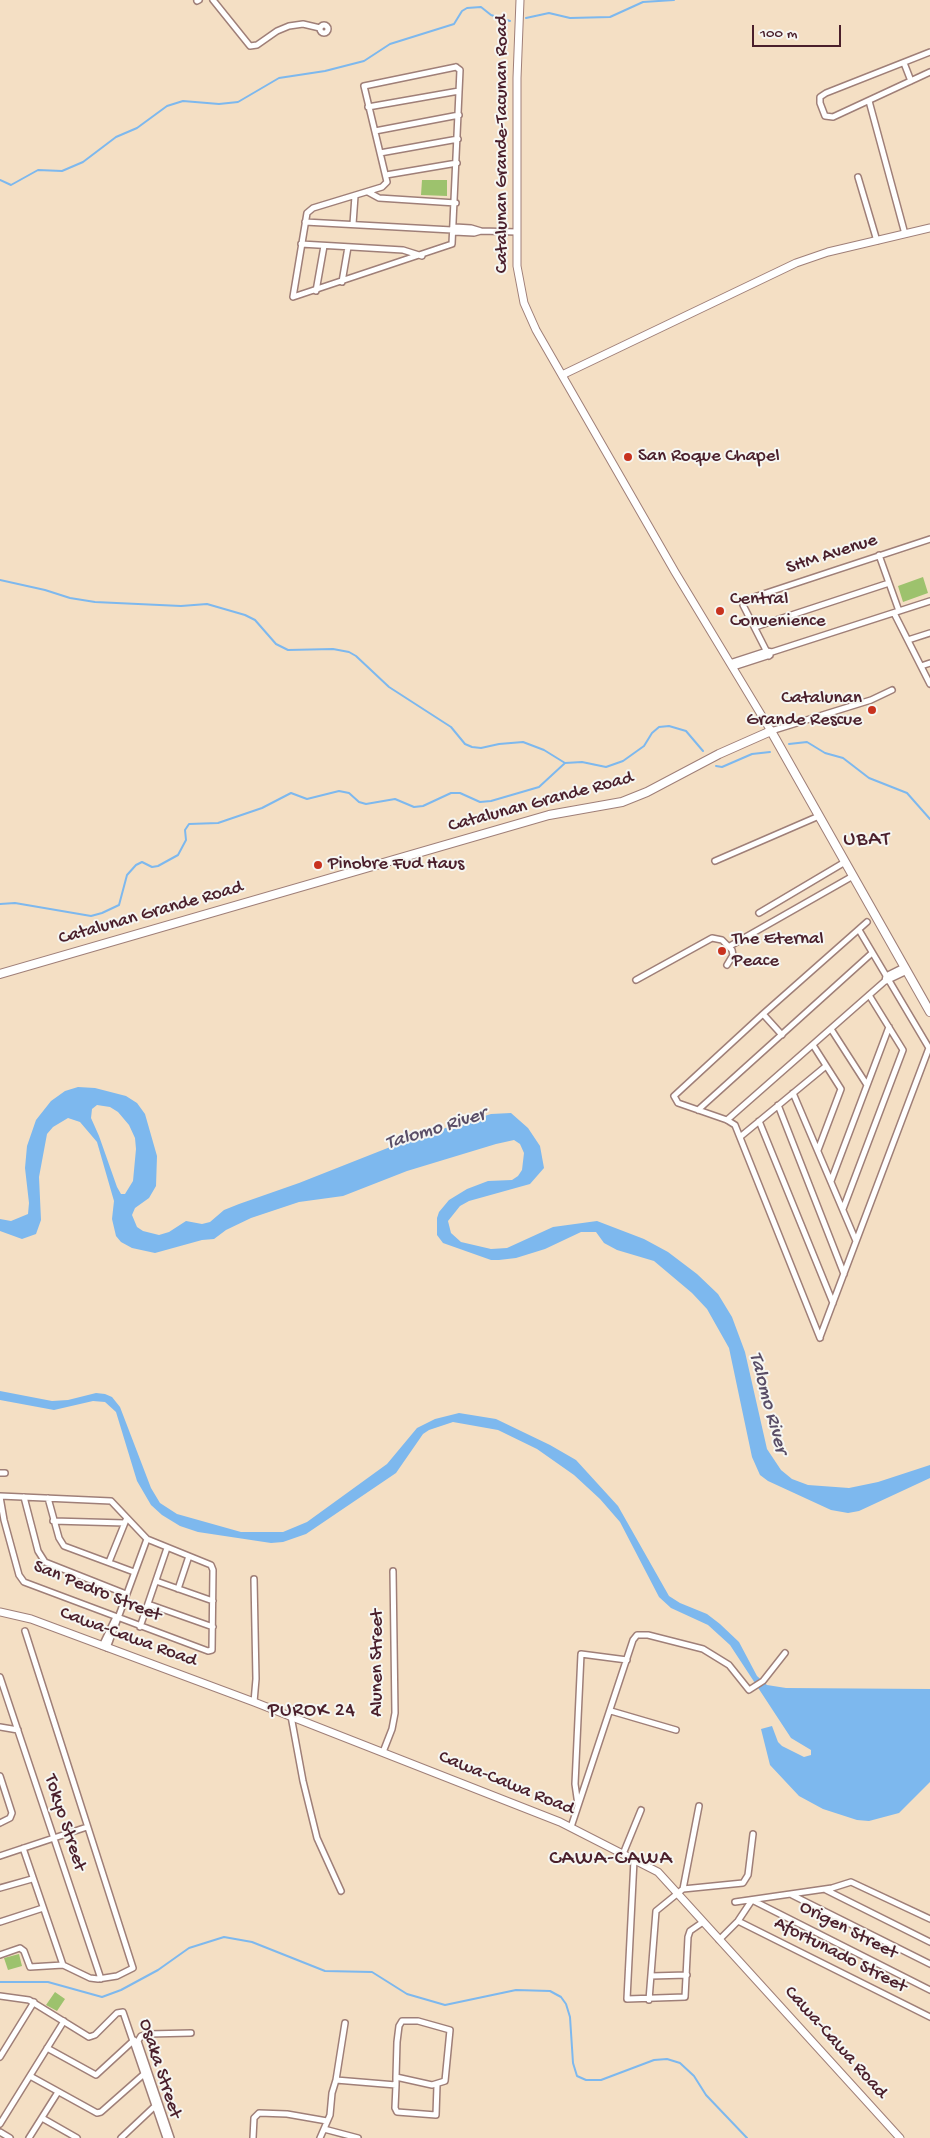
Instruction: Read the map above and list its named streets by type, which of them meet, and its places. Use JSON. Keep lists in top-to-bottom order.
{
  "streets": {
    "main road": ["Catalunan Grande Road"],
    "street": [
      "Catalunan Grande-Tacunan Road",
      "SHM Avenue",
      "San Pedro Street",
      "Cawa-Cawa Road",
      "Alunen Street",
      "Tokyo Street",
      "Origen Street",
      "Afortunado Street",
      "Osaka Street"
    ]
  },
  "crossings": [
    ["Catalunan Grande-Tacunan Road", "Catalunan Grande Road"],
    ["Cawa-Cawa Road", "Alunen Street"]
  ],
  "districts": ["UBAT", "PUROK 24", "CAWA-CAWA"],
  "water": ["Talomo River"],
  "places": [
    "San Roque Chapel",
    "Central Convenience",
    "Catalunan Grande Rescue",
    "Pinobre Fud Haus",
    "The Eternal Peace"
  ],
  "scale_bar": "100 m"
}
